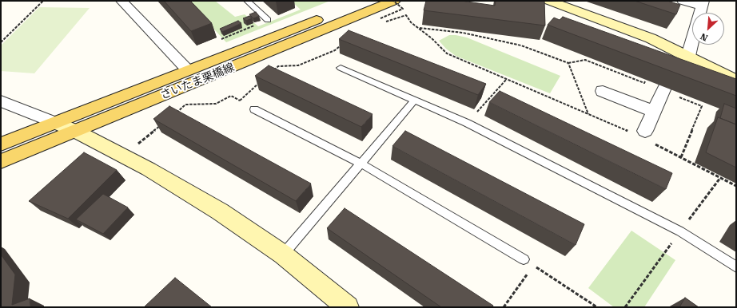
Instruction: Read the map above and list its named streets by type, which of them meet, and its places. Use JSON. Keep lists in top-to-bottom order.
{
  "streets": {
    "main road": ["さいたま栗橋線"]
  },
  "north": "bottom left"
}
